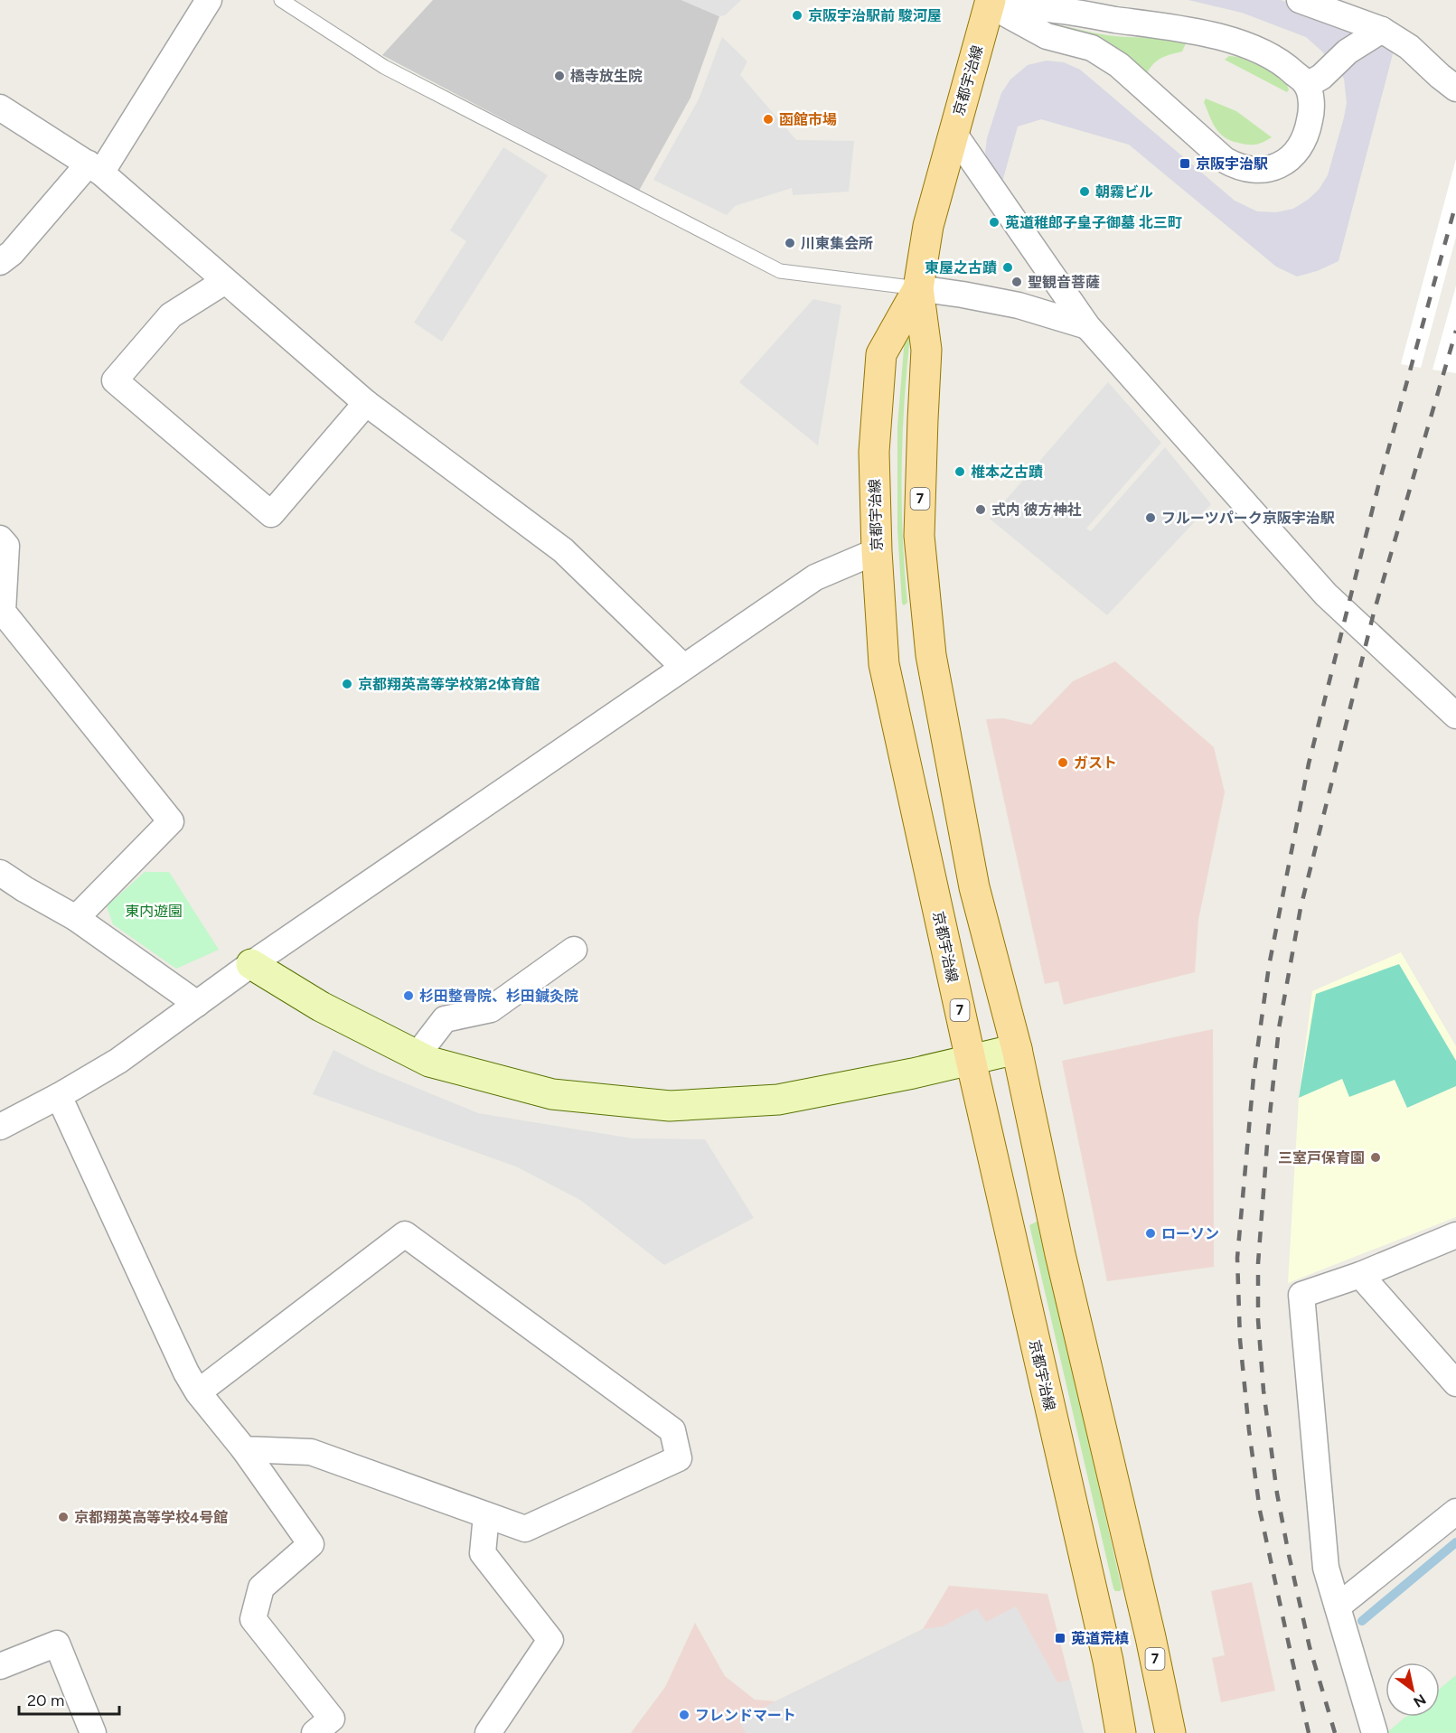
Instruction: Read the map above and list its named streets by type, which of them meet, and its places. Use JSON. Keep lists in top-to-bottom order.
{
  "streets": {
    "main road": ["京都宇治線", "7"]
  },
  "parks": ["東内遊園"],
  "places": {
    "other": [
      "京阪宇治駅前 駿河屋",
      "橋寺放生院",
      "函館市場",
      "朝霧ビル",
      "莵道稚郎子皇子御墓 北三町",
      "川東集会所",
      "東屋之古蹟",
      "聖観音菩薩",
      "椎本之古蹟",
      "式内 彼方神社",
      "フルーツパーク京阪宇治駅",
      "京都翔英高等学校第2体育館",
      "ガスト",
      "杉田整骨院、杉田鍼灸院",
      "三室戸保育園",
      "ローソン",
      "京都翔英高等学校4号館",
      "フレンドマート"
    ],
    "transit": ["京阪宇治駅", "莵道荒槙"]
  },
  "scale_bar": "20 m",
  "north": "bottom right"
}
